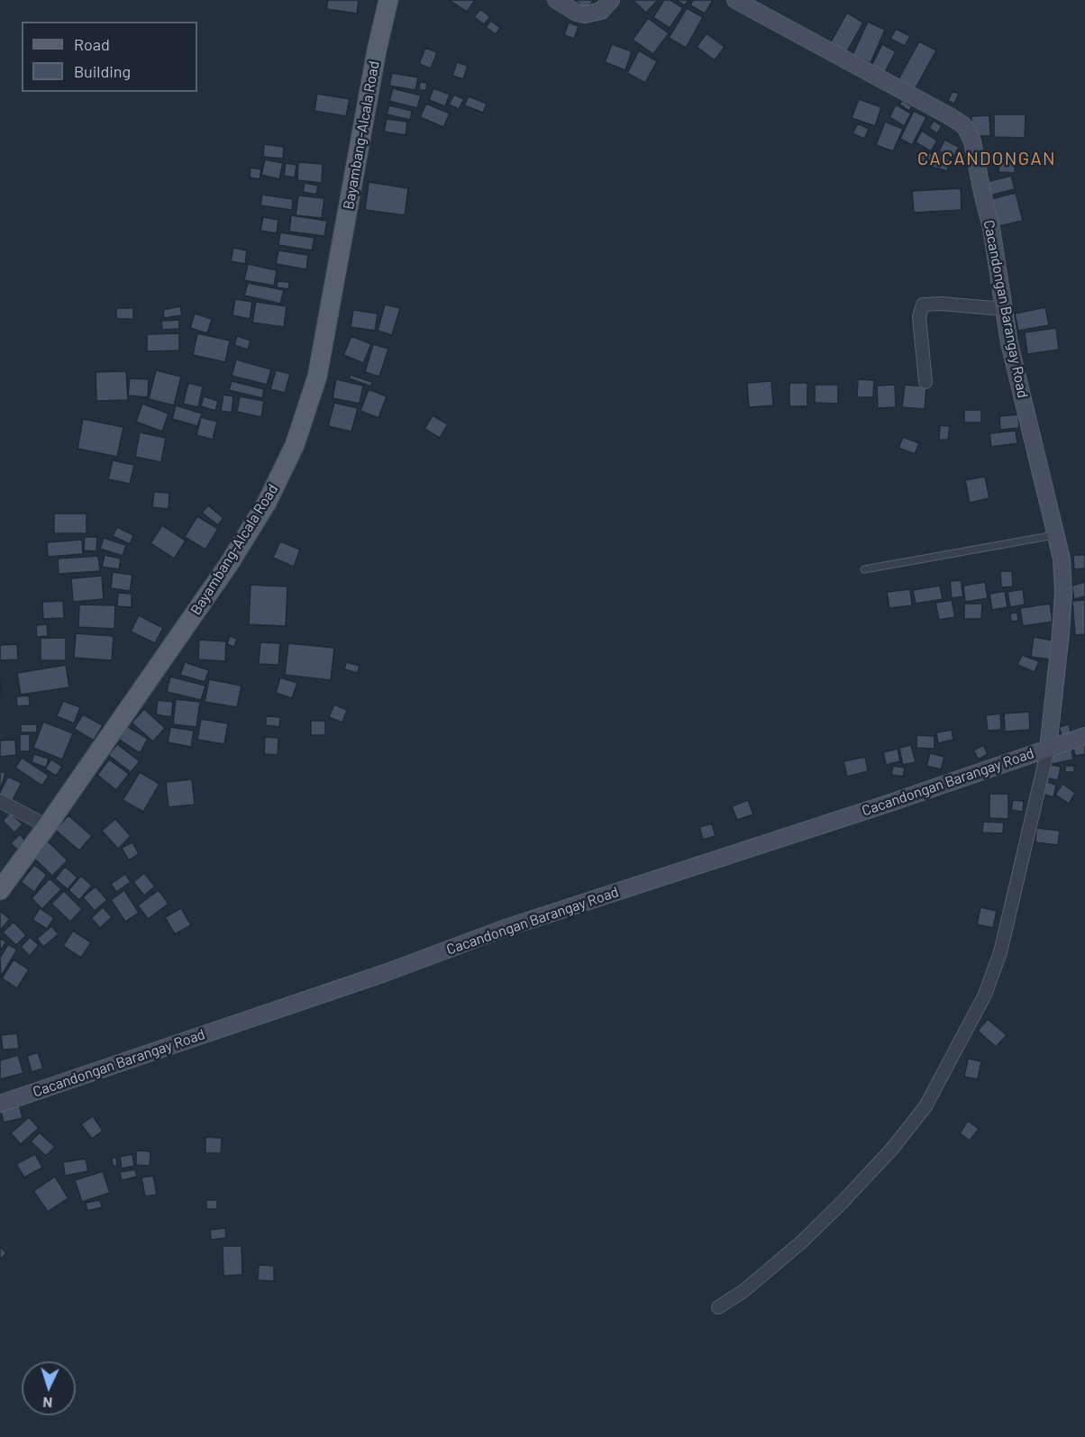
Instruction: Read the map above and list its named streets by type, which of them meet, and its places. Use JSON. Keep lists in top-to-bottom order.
{
  "streets": {
    "main road": ["Bayambang-Alcala Road"],
    "street": ["Cacandongan Barangay Road"]
  },
  "districts": ["CACANDONGAN"],
  "legend": ["Road", "Building"],
  "north": "bottom"
}
